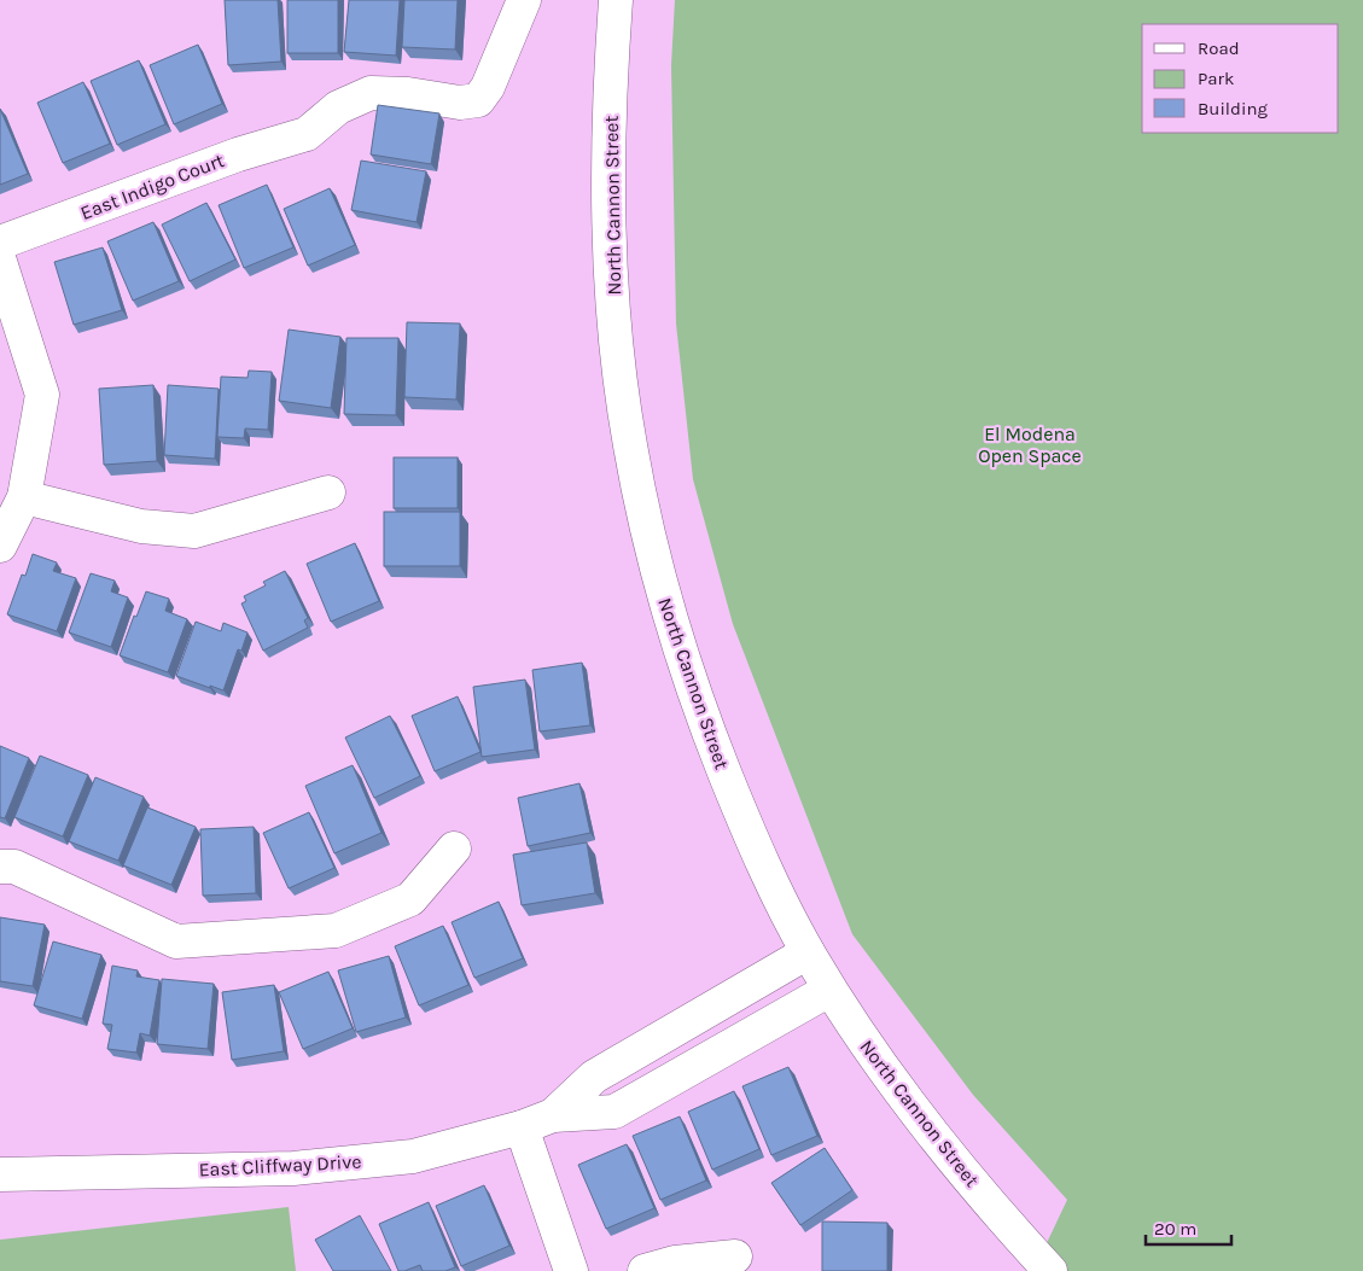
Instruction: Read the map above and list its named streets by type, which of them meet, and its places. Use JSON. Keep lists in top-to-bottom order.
{
  "streets": {
    "street": ["East Indigo Court", "North Cannon Street", "East Cliffway Drive"]
  },
  "crossings": [
    ["North Cannon Street", "East Cliffway Drive"]
  ],
  "parks": ["El Modena Open Space"],
  "legend": ["Road", "Park", "Building"],
  "scale_bar": "20 m"
}
